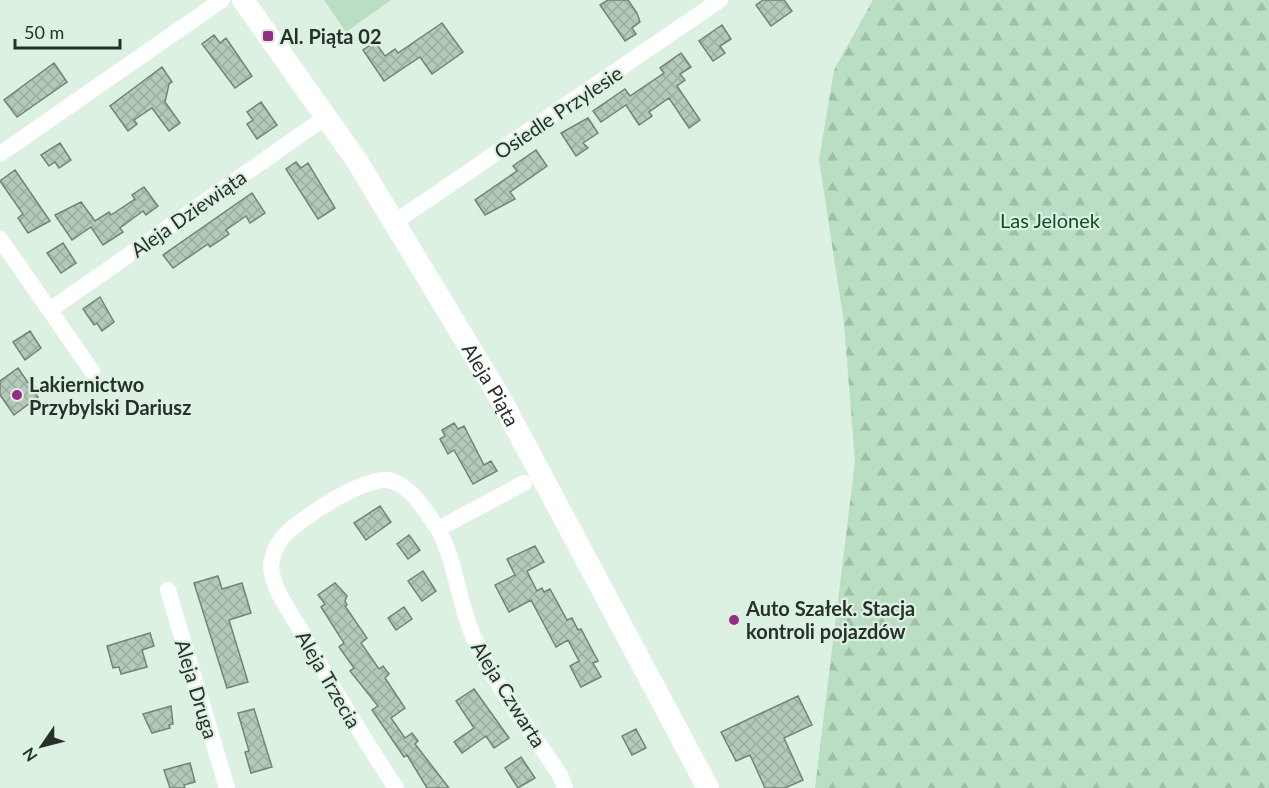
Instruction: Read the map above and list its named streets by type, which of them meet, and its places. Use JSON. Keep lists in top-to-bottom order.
{
  "streets": {
    "street": [
      "Osiedle Przylesie",
      "Aleja Dziewiąta",
      "Aleja Piąta",
      "Aleja Trzecia",
      "Aleja Druga",
      "Aleja Czwarta"
    ]
  },
  "crossings": [
    ["Osiedle Przylesie", "Aleja Piąta"],
    ["Aleja Dziewiąta", "Aleja Piąta"],
    ["Aleja Trzecia", "Aleja Czwarta"]
  ],
  "parks": ["Las Jelonek"],
  "places": {
    "transit": ["Al. Piąta 02"],
    "other": ["Lakiernictwo Przybylski Dariusz", "Auto Szałek. Stacja kontroli pojazdów"]
  },
  "scale_bar": "50 m",
  "north": "bottom left"
}
